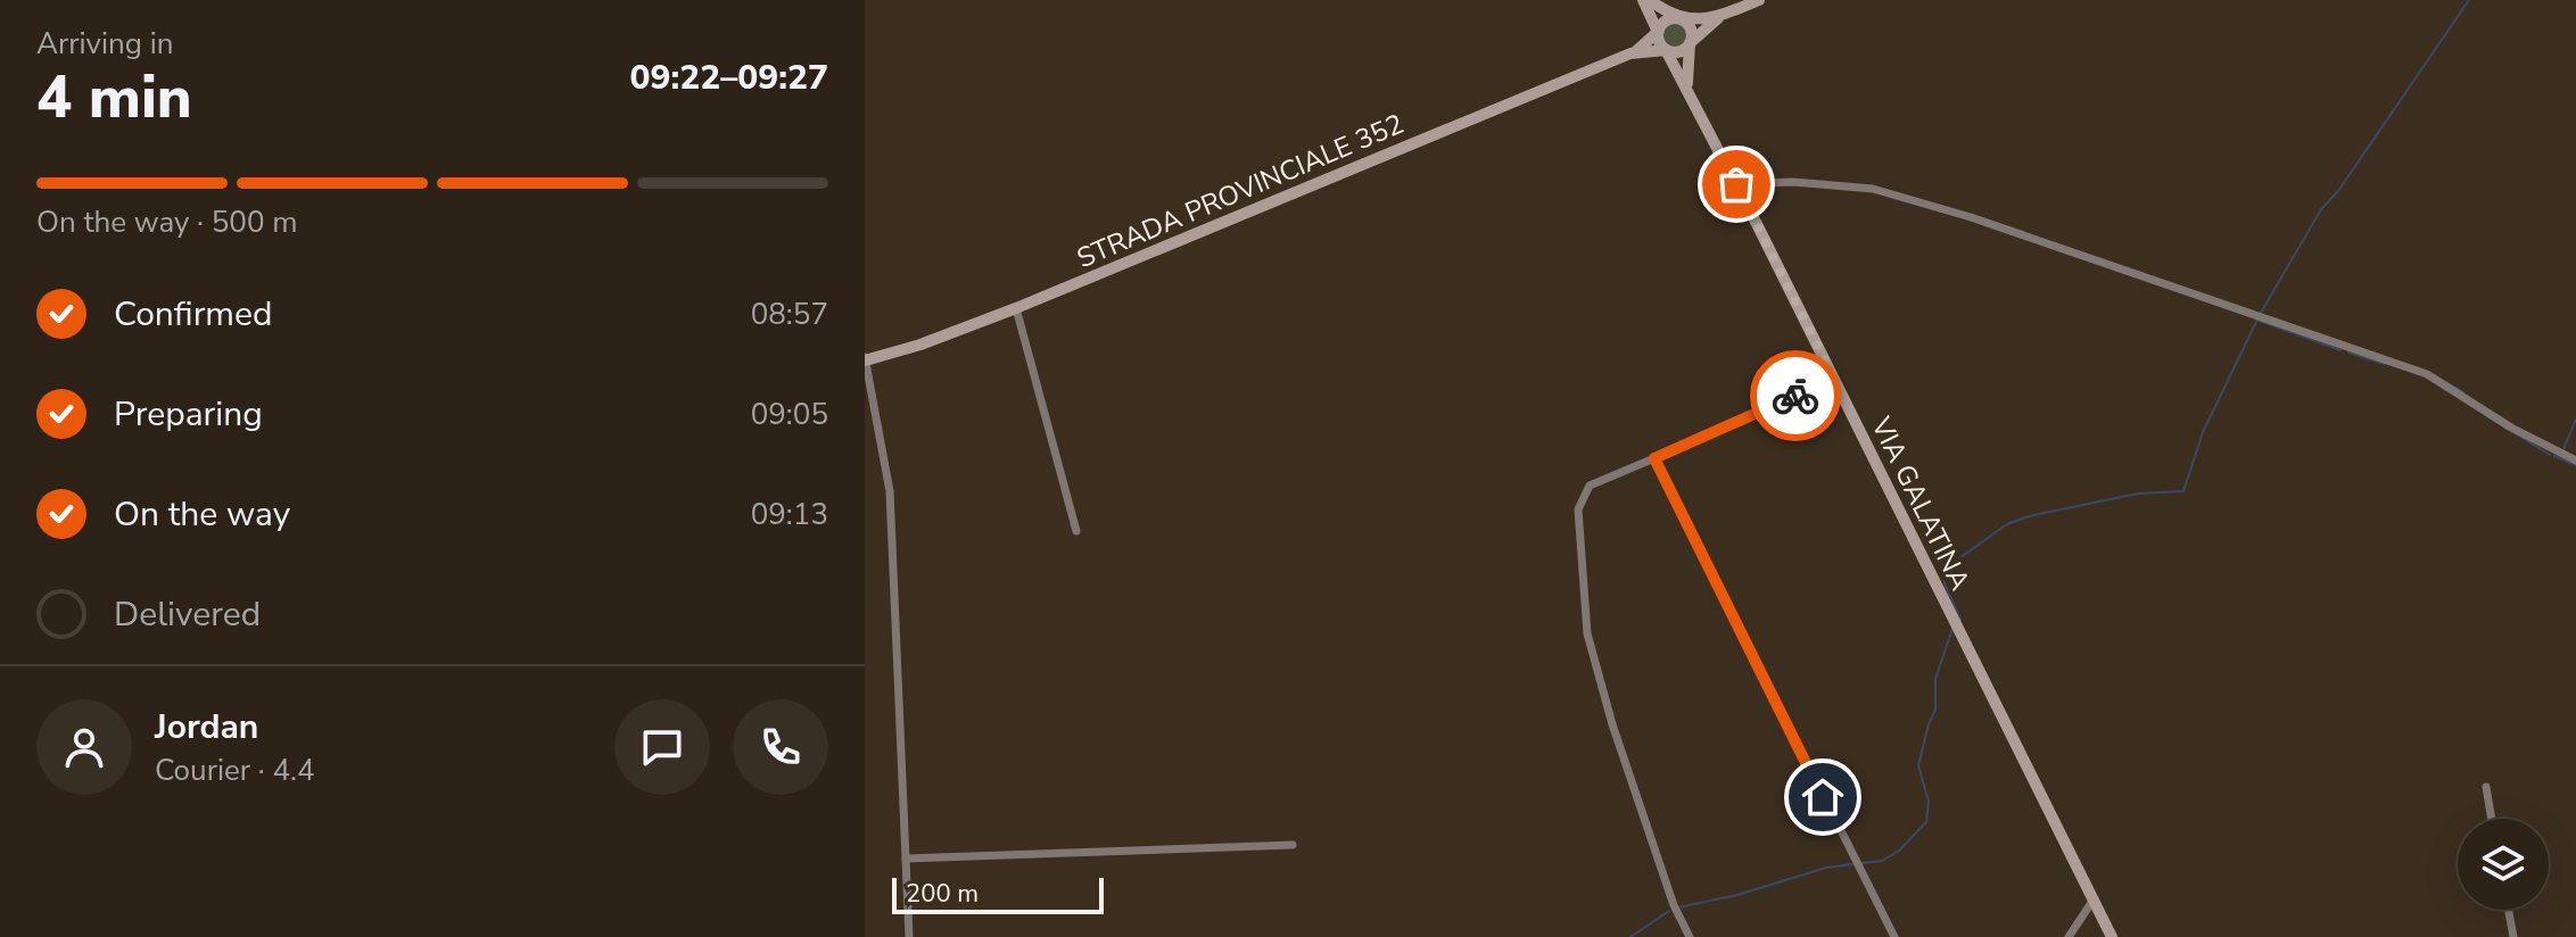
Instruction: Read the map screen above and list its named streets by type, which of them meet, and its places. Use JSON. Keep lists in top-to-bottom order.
{
  "streets": {
    "main road": ["STRADA PROVINCIALE 352", "VIA GALATINA"]
  },
  "crossings": [
    ["STRADA PROVINCIALE 352", "VIA GALATINA"]
  ],
  "scale_bar": "200 m",
  "page": {
    "heading": ["4 min", "Arriving in", "09:22–09:27"],
    "panel": ["Jordan", "Courier · 4.4"],
    "bar": "On the way · 500 m",
    "list": [
      ["Confirmed", "08:57"],
      ["Preparing", "09:05"],
      ["On the way", "09:13"],
      "Delivered"
    ],
    "scale": "200 m"
  }
}
